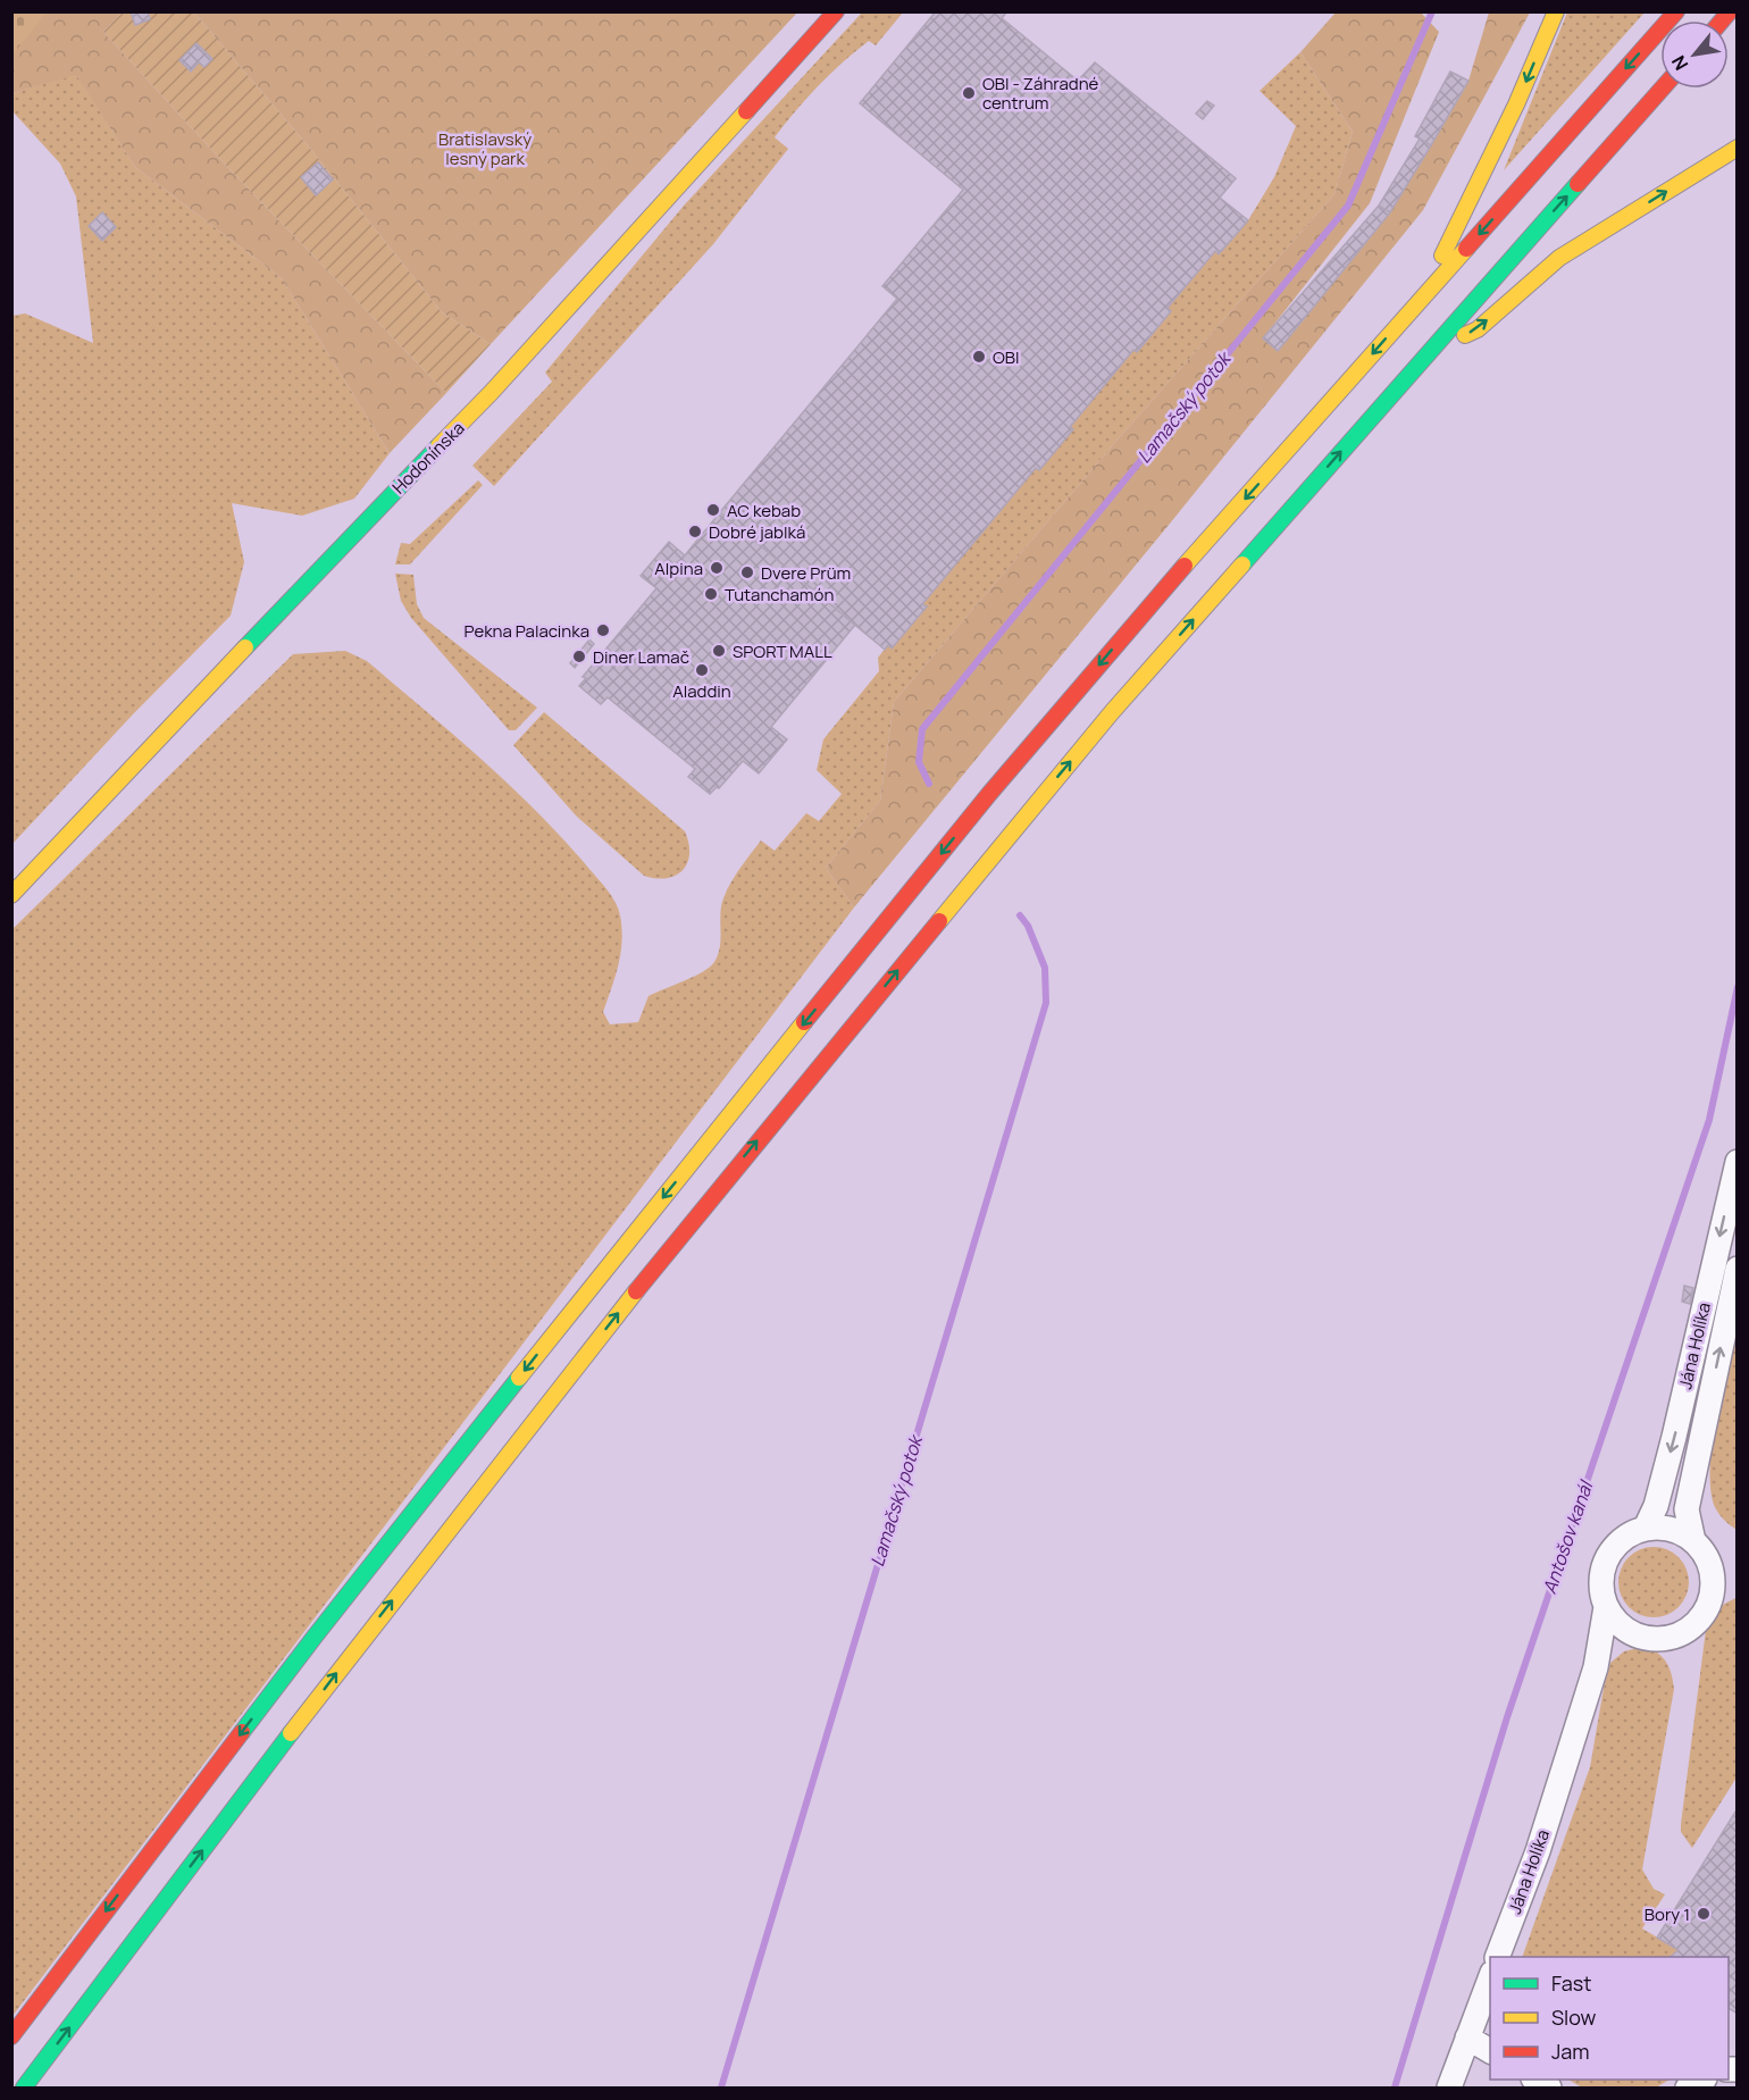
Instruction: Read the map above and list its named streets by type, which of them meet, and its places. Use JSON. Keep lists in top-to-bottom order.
{
  "streets": {
    "main road": ["Hodonínska"],
    "street": ["Jána Holíka"]
  },
  "water": ["Lamačský potok", "Antošov kanál"],
  "parks": ["Bratislavský lesný park"],
  "places": [
    "OBI - Záhradné centrum",
    "OBI",
    "AC kebab",
    "Dobré jablká",
    "Alpina",
    "Dvere Prüm",
    "Tutanchamón",
    "Pekna Palacinka",
    "SPORT MALL",
    "Diner Lamač",
    "Aladdin",
    "Bory 1"
  ],
  "legend": ["Fast", "Slow", "Jam"],
  "north": "bottom left"
}
